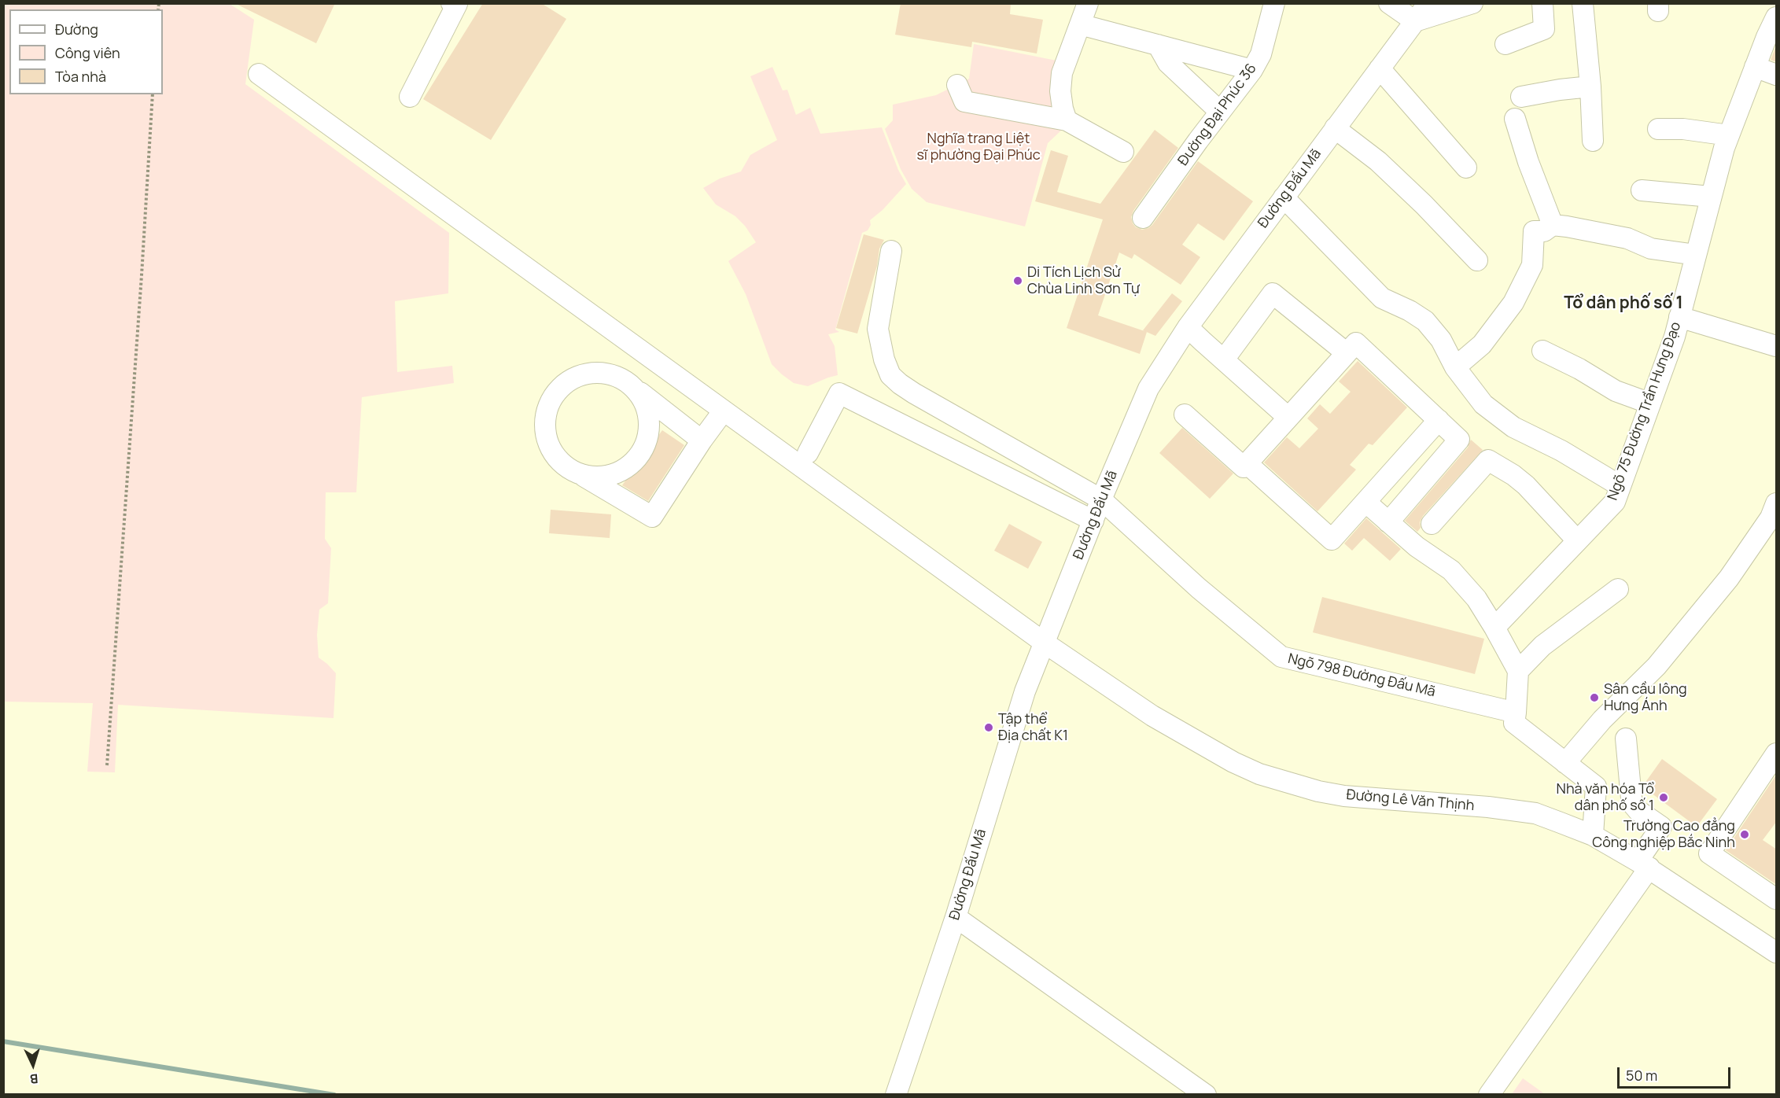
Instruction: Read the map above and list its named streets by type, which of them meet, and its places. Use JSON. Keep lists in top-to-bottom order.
{
  "streets": {
    "street": [
      "Đường Đại Phúc 36",
      "Đường Đấu Mã",
      "Ngõ 75 Đường Trần Hưng Đạo",
      "Ngõ 798 Đường Đấu Mã",
      "Đường Lê Văn Thịnh"
    ]
  },
  "crossings": [
    ["Đường Đấu Mã", "Ngõ 798 Đường Đấu Mã"],
    ["Đường Đấu Mã", "Đường Lê Văn Thịnh"]
  ],
  "districts": ["Tổ dân phố số 1"],
  "parks": ["Nghĩa trang Liệt sĩ phường Đại Phúc"],
  "places": [
    "Di Tích Lịch Sử Chùa Linh Sơn Tự",
    "Sân cầu lông Hưng Ánh",
    "Tập thể Địa chất K1",
    "Nhà văn hóa Tổ dân phố số 1",
    "Trường Cao đẳng Công nghiệp Bắc Ninh"
  ],
  "legend": ["Đường", "Công viên", "Tòa nhà"],
  "scale_bar": "50 m",
  "north": "bottom"
}
